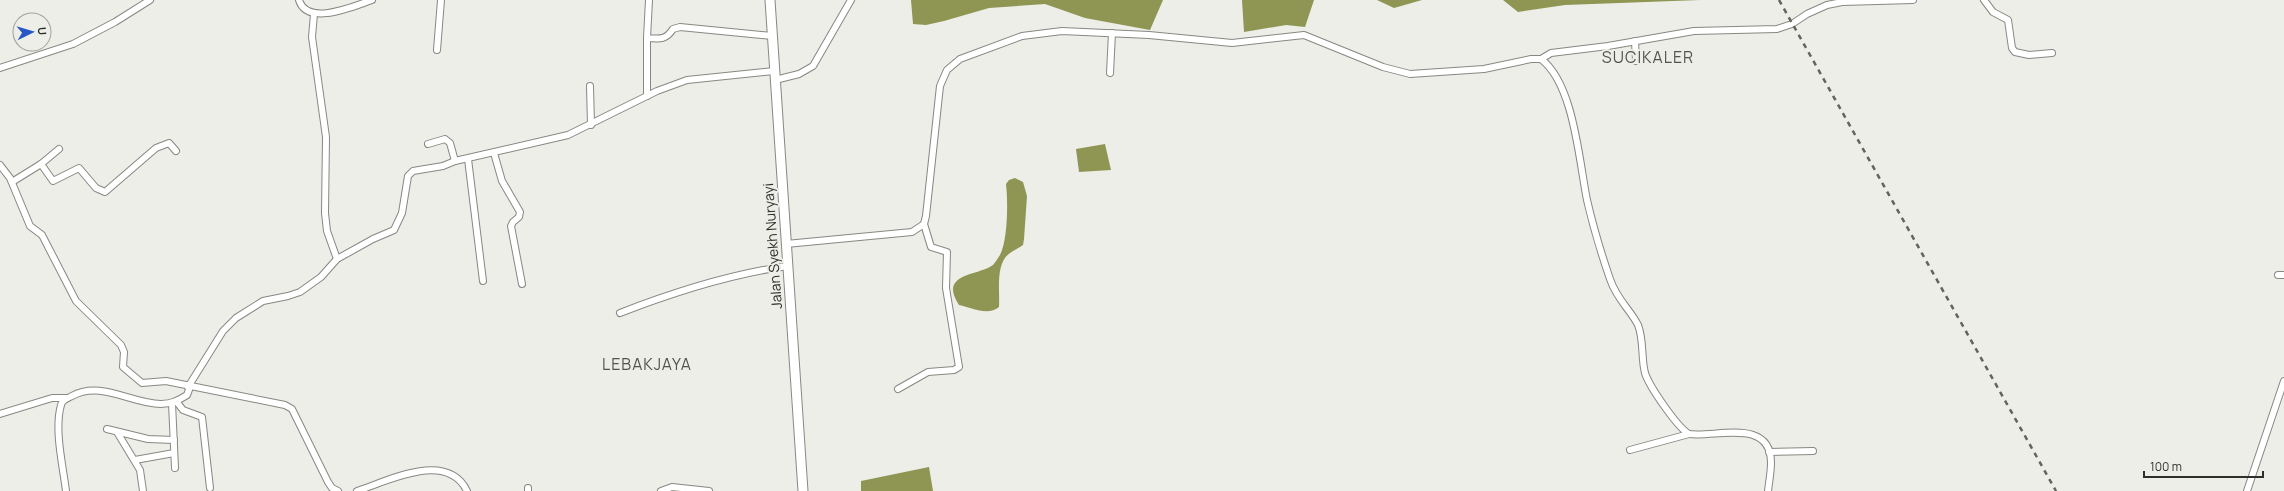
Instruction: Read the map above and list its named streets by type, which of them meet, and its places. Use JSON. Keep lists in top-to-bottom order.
{
  "streets": {
    "main road": ["Jalan Syekh Nuryayi"]
  },
  "districts": ["SUCIKALER", "LEBAKJAYA"],
  "scale_bar": "100 m",
  "north": "right"
}
